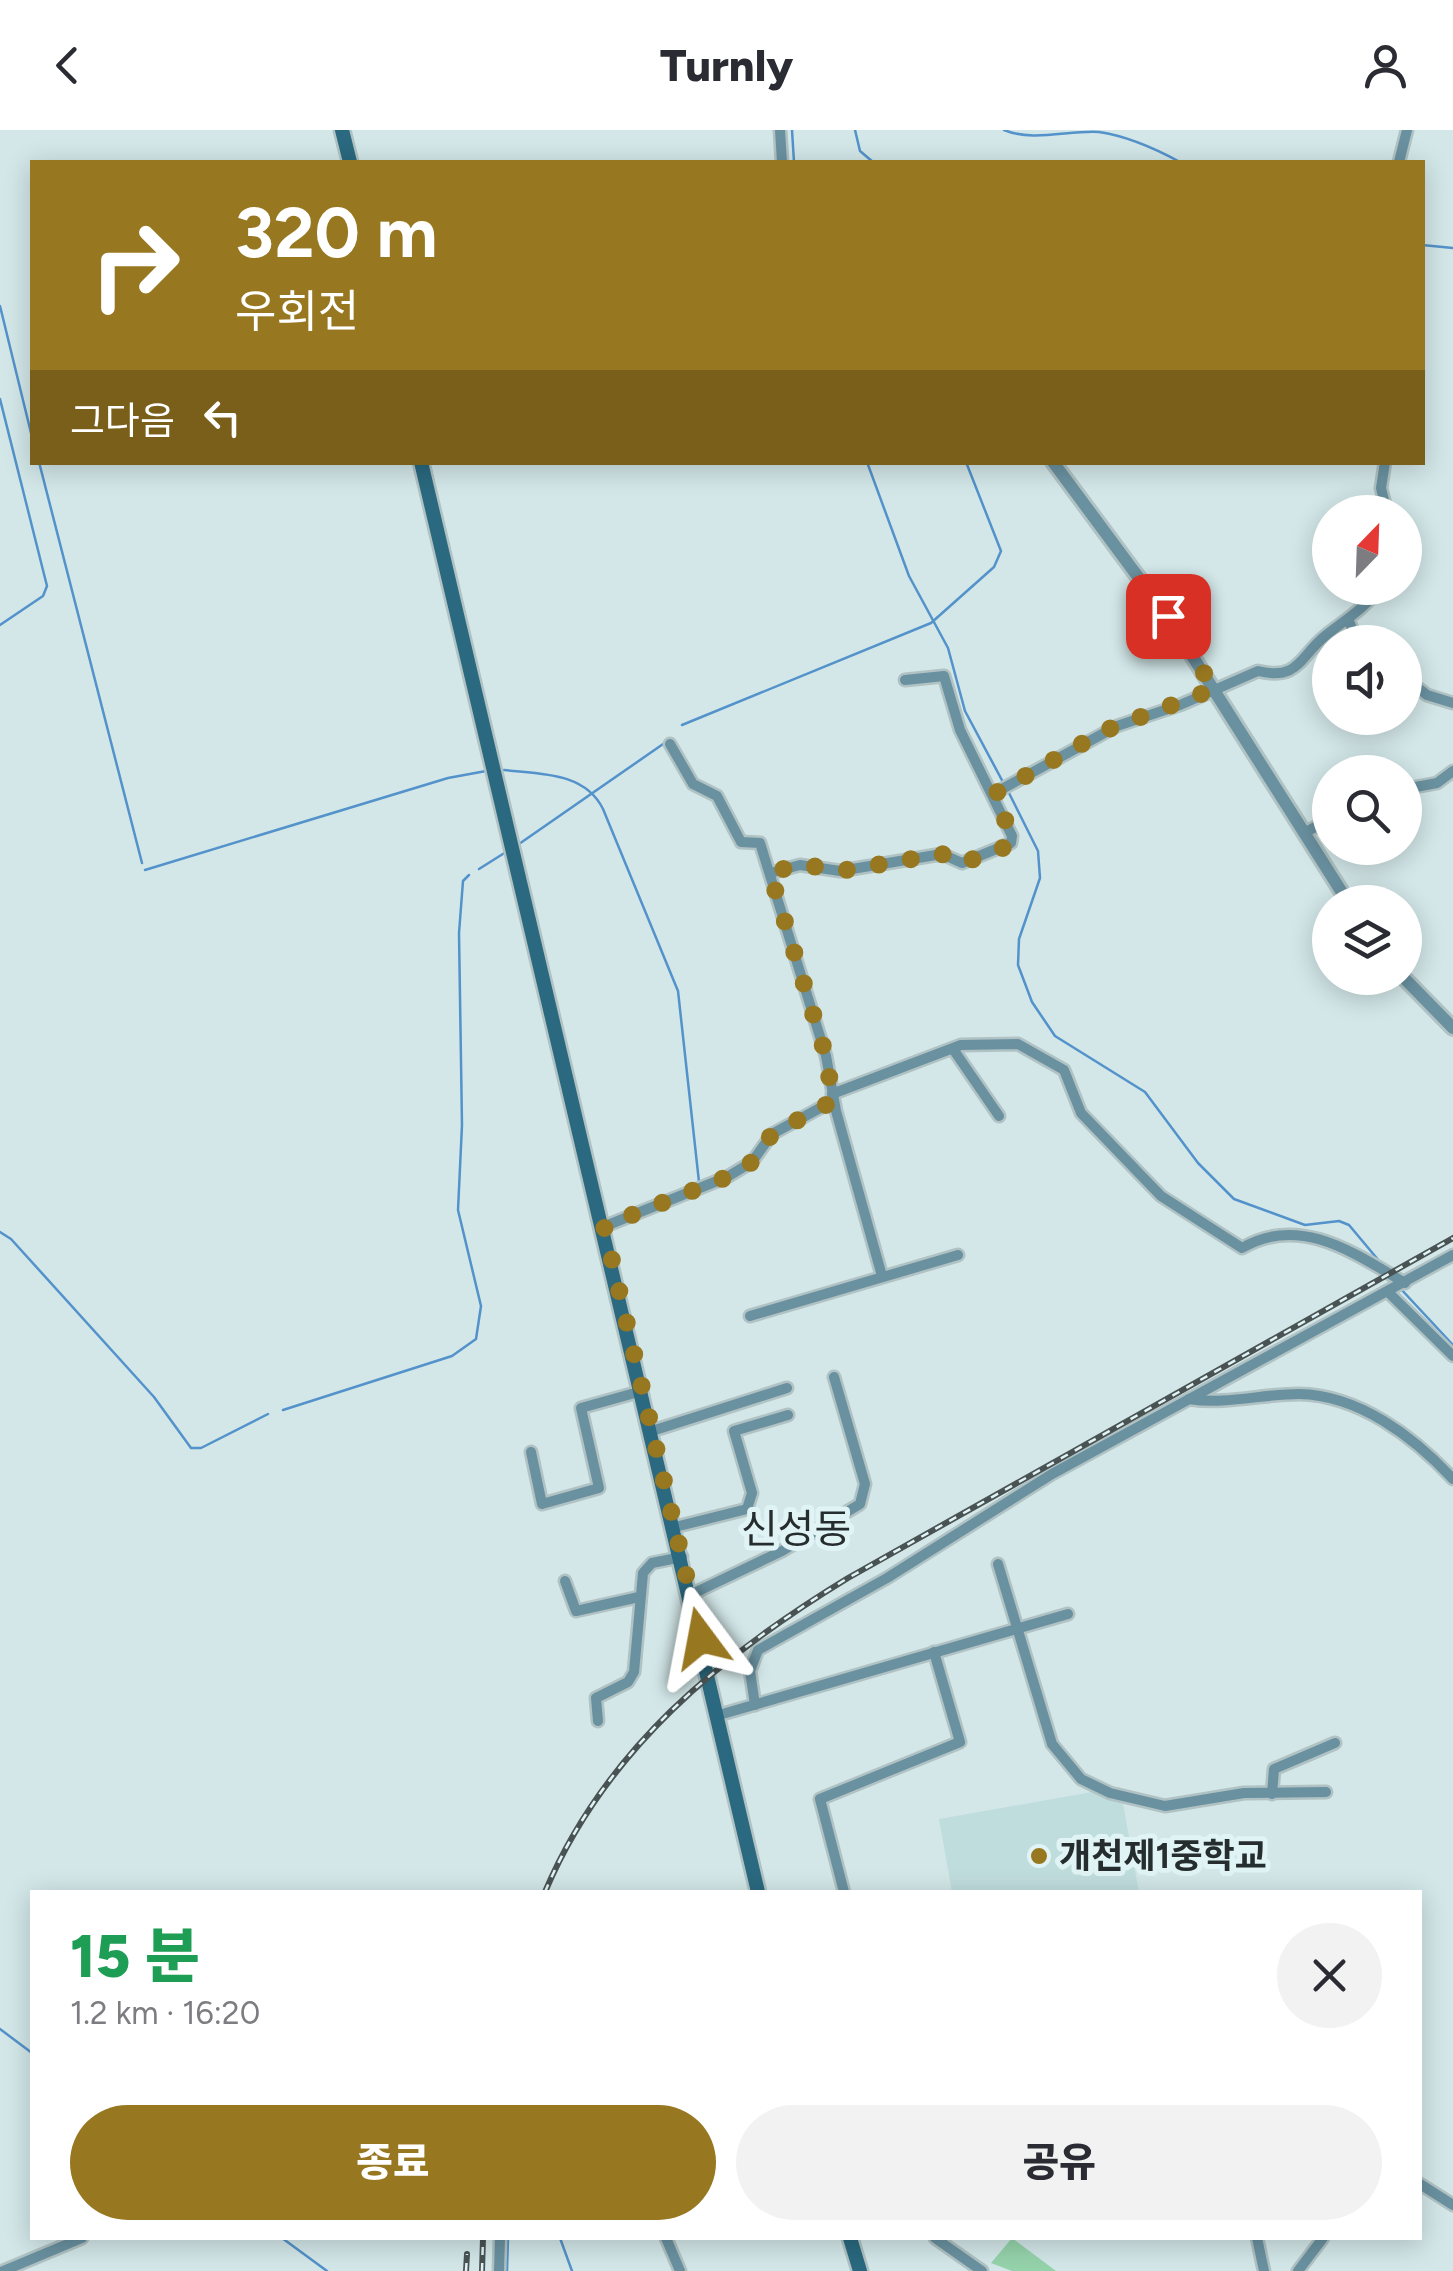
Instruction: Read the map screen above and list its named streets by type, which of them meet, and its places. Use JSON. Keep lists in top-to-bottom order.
{
  "districts": ["신성동"],
  "places": ["개천제1중학교"],
  "north": "top right",
  "page": {
    "header": "Turnly",
    "turn": ["320 m", "우회전"],
    "then": "그다음",
    "heading": ["15 분", "1.2 km · 16:20"],
    "buttons": ["종료", "공유"]
  }
}
